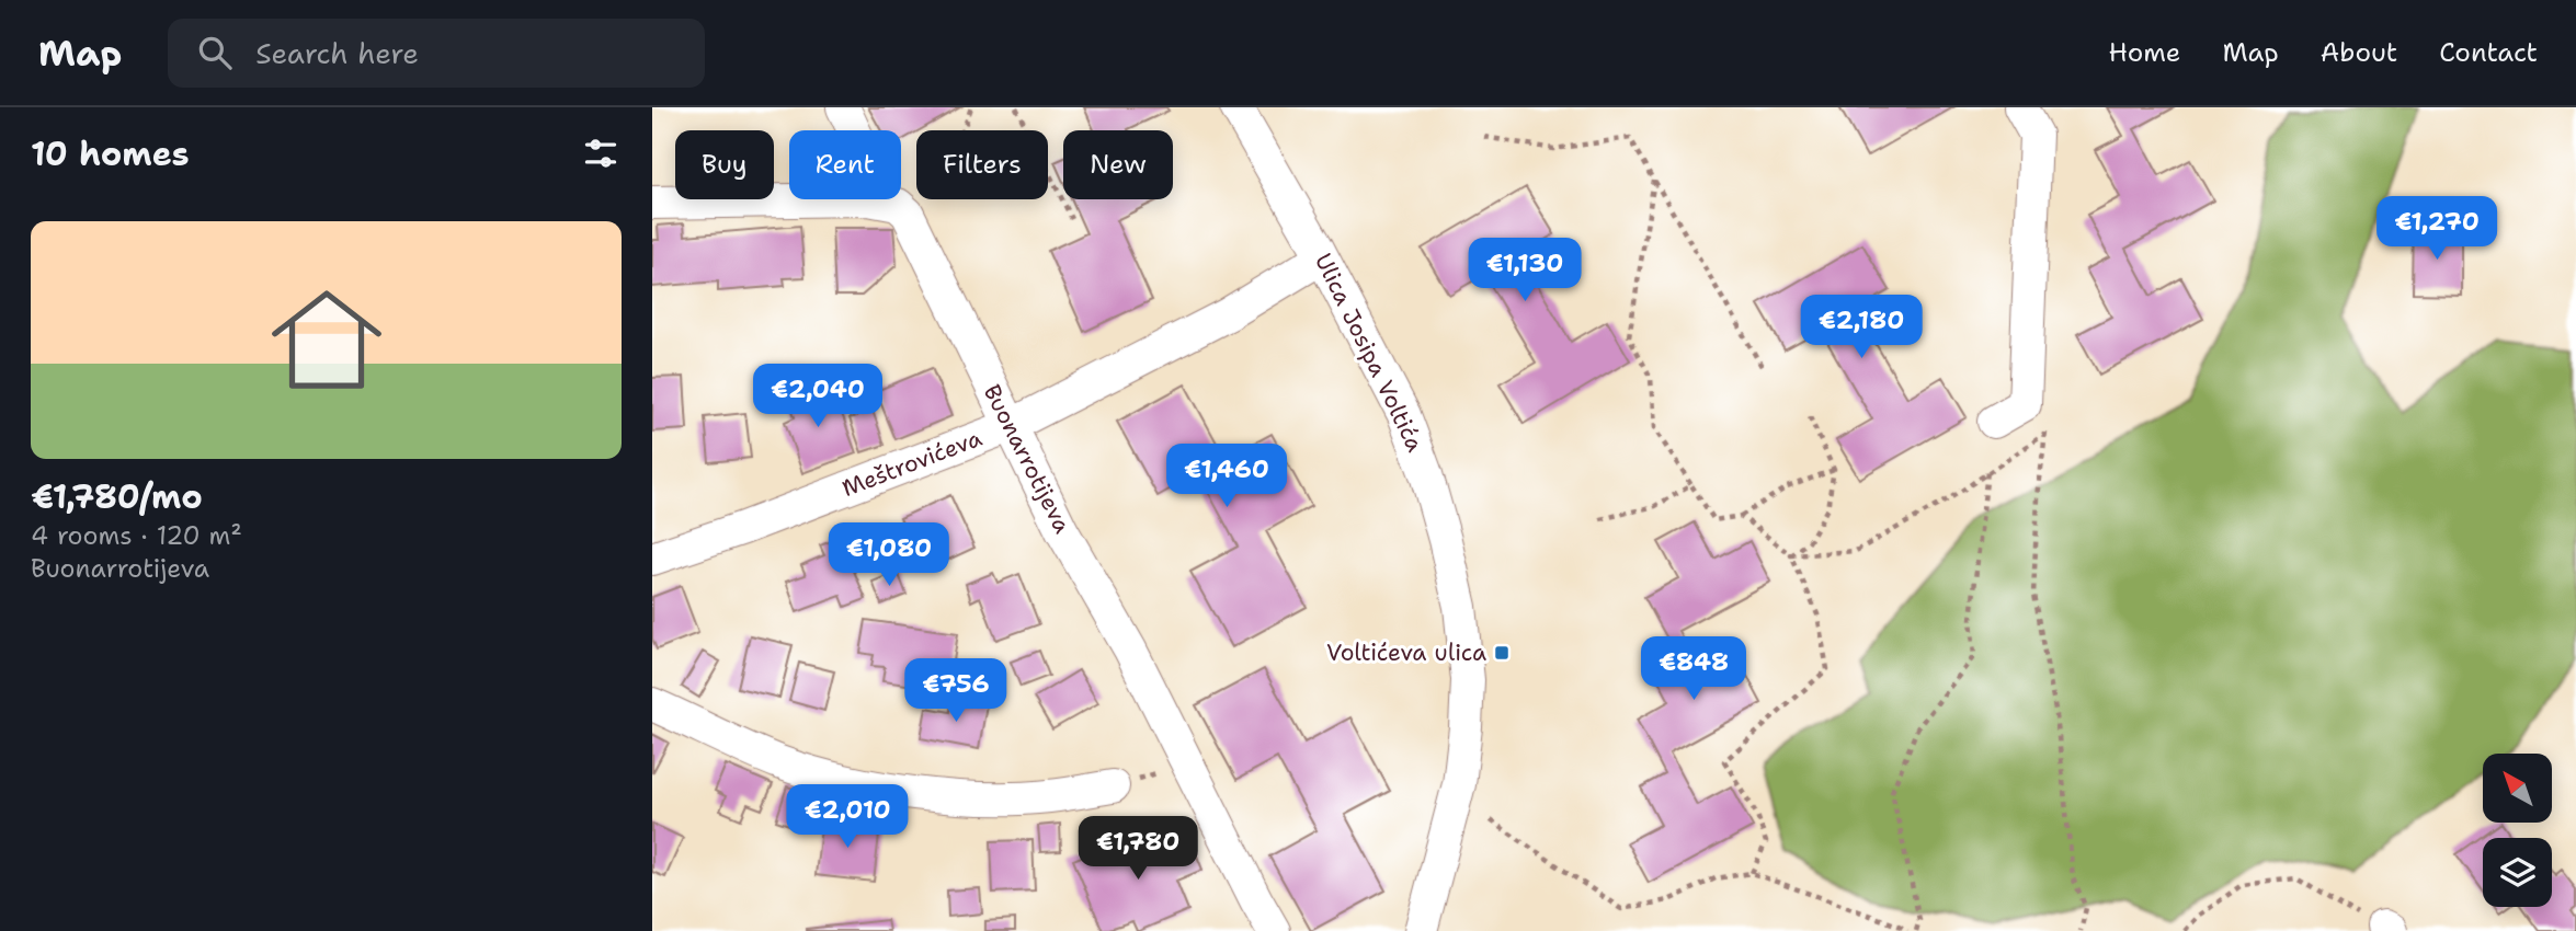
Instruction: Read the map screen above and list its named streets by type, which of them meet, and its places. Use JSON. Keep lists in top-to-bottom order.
{
  "streets": {
    "street": ["Ulica Josipa Voltića", "Buonarrotijeva", "Meštrovićeva"]
  },
  "crossings": [
    ["Ulica Josipa Voltića", "Meštrovićeva"],
    ["Buonarrotijeva", "Meštrovićeva"]
  ],
  "places": {
    "transit": ["Voltićeva ulica"]
  },
  "north": "top left",
  "page": {
    "header": "Map",
    "search": "Search here",
    "nav": [
      "Home",
      "Map",
      "About",
      "Contact"
    ],
    "heading": "10 homes",
    "chip": [
      "Buy",
      "Rent",
      "Filters",
      "New"
    ],
    "price": [
      "€1,270",
      "€1,130",
      "€2,180",
      "€2,040",
      "€1,460",
      "€1,080",
      "€848",
      "€756",
      "€2,010",
      "€1,780"
    ],
    "list": [
      {
        "name": "€1,780/mo",
        "note": "4 rooms · 120 m² · Buonarrotijeva"
      }
    ]
  }
}
